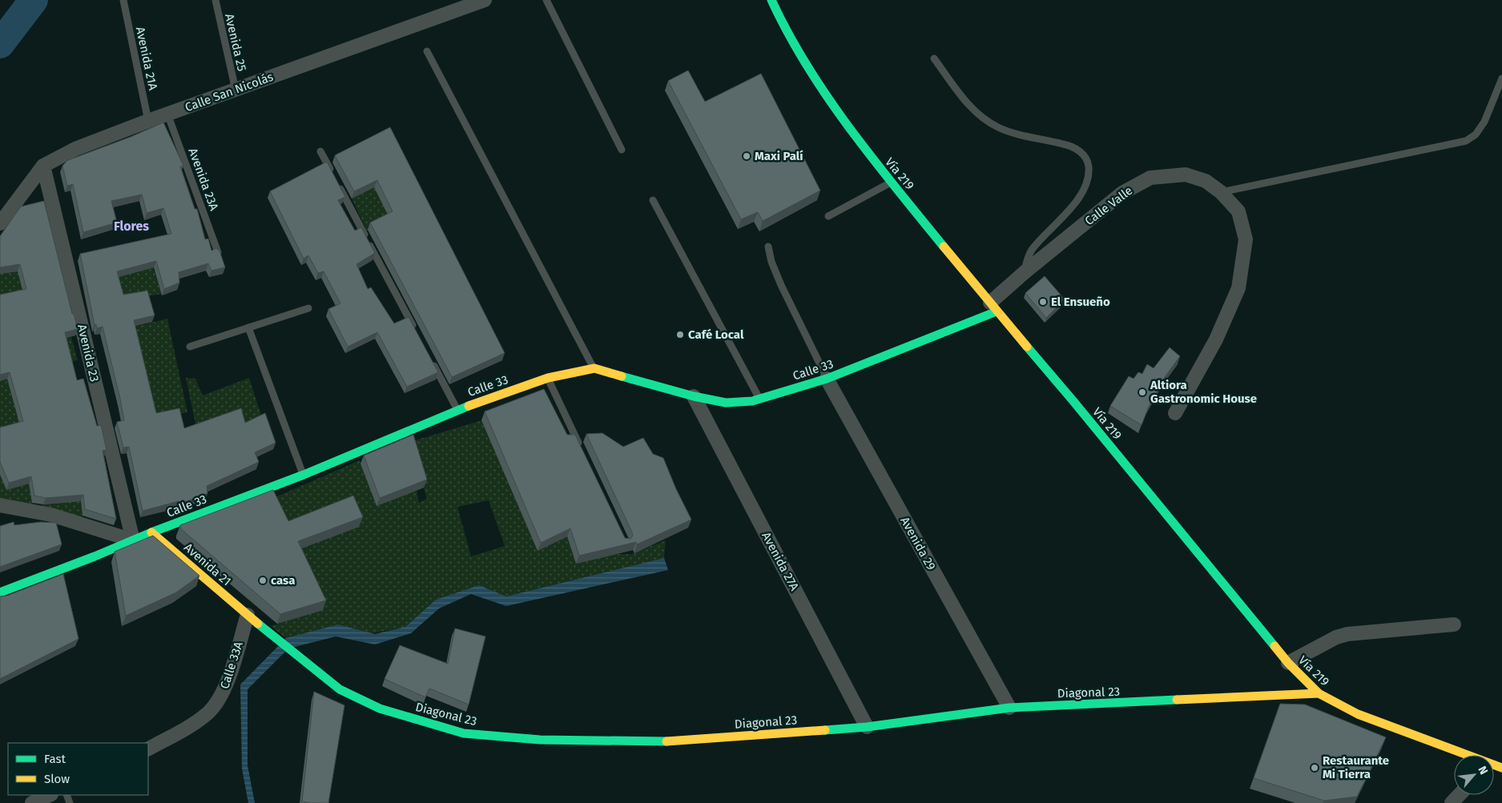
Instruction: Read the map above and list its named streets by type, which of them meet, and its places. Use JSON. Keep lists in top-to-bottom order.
{
  "streets": {
    "main road": [
      "Vía 219",
      "Calle 33",
      "Avenida 21",
      "Diagonal 23"
    ],
    "street": [
      "Calle San Nicolás",
      "Calle Valle",
      "Avenida 23",
      "Avenida 29",
      "Avenida 27A",
      "Calle 33A"
    ],
    "lane": ["Avenida 25", "Avenida 21A", "Avenida 23A"]
  },
  "crossings": [
    ["Avenida 25", "Calle San Nicolás"],
    ["Avenida 21A", "Calle San Nicolás"],
    ["Calle San Nicolás", "Avenida 23A"],
    ["Calle San Nicolás", "Avenida 23"],
    ["Vía 219", "Calle Valle"],
    ["Vía 219", "Calle 33"],
    ["Vía 219", "Diagonal 23"],
    ["Calle Valle", "Calle 33"],
    ["Avenida 23", "Calle 33"],
    ["Calle 33", "Avenida 29"],
    ["Calle 33", "Avenida 27A"],
    ["Calle 33", "Avenida 21"],
    ["Avenida 29", "Diagonal 23"],
    ["Avenida 27A", "Diagonal 23"],
    ["Avenida 21", "Calle 33A"],
    ["Avenida 21", "Diagonal 23"],
    ["Calle 33A", "Diagonal 23"]
  ],
  "districts": ["Flores"],
  "places": [
    "Maxi Palí",
    "El Ensueño",
    "Café Local",
    "Altiora Gastronomic House",
    "casa",
    "Restaurante Mi Tierra"
  ],
  "legend": ["Fast", "Slow"],
  "north": "top right"
}
